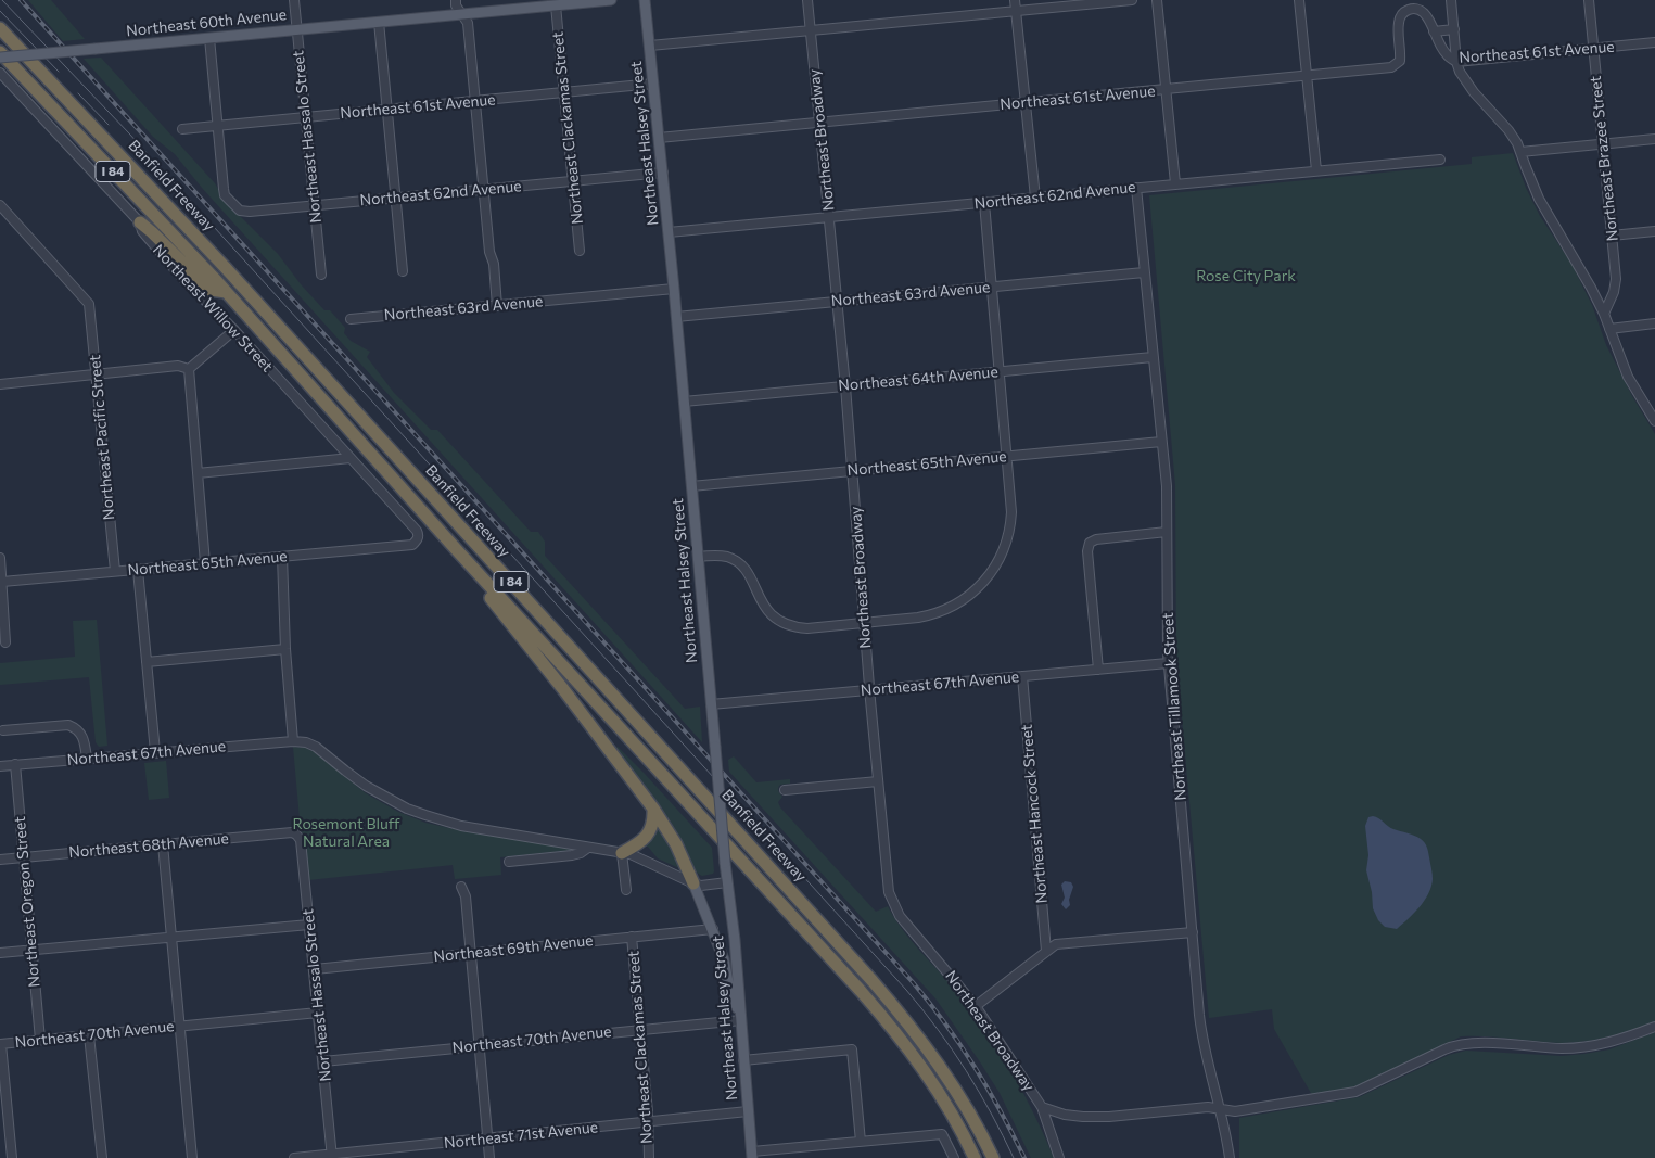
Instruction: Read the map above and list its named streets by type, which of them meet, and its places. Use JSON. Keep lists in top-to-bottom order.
{
  "streets": {
    "highway": ["I 84", "Banfield Freeway"],
    "main road": ["Northeast 60th Avenue", "Northeast Halsey Street"],
    "street": [
      "Northeast 61st Avenue",
      "Northeast Clackamas Street",
      "Northeast Hassalo Street",
      "Northeast Broadway",
      "Northeast Brazee Street",
      "Northeast 62nd Avenue",
      "Northeast 63rd Avenue",
      "Northeast Willow Street",
      "Northeast 64th Avenue",
      "Northeast Pacific Street",
      "Northeast 65th Avenue",
      "Northeast 67th Avenue",
      "Northeast Tillamook Street",
      "Northeast Hancock Street",
      "Northeast 68th Avenue",
      "Northeast Oregon Street",
      "Northeast 69th Avenue",
      "Northeast 70th Avenue",
      "Northeast 71st Avenue"
    ]
  },
  "crossings": [
    ["Northeast 60th Avenue", "Northeast Clackamas Street"],
    ["Northeast 60th Avenue", "Northeast Hassalo Street"],
    ["Northeast 61st Avenue", "Northeast Clackamas Street"],
    ["Northeast 61st Avenue", "Northeast Hassalo Street"],
    ["Northeast 61st Avenue", "Northeast Broadway"],
    ["Northeast 61st Avenue", "Northeast Halsey Street"],
    ["Northeast 61st Avenue", "Northeast Brazee Street"],
    ["Northeast 61st Avenue", "Northeast 62nd Avenue"],
    ["Northeast Clackamas Street", "Northeast 62nd Avenue"],
    ["Northeast Clackamas Street", "Northeast 69th Avenue"],
    ["Northeast Clackamas Street", "Northeast 70th Avenue"],
    ["Northeast Clackamas Street", "Northeast 71st Avenue"],
    ["Northeast Hassalo Street", "Northeast 62nd Avenue"],
    ["Northeast Hassalo Street", "Northeast 68th Avenue"],
    ["Northeast Hassalo Street", "Northeast 69th Avenue"],
    ["Northeast Hassalo Street", "Northeast 70th Avenue"],
    ["Northeast Hassalo Street", "Northeast 71st Avenue"],
    ["Northeast Broadway", "Northeast 62nd Avenue"],
    ["Northeast Broadway", "Northeast 63rd Avenue"],
    ["Northeast Broadway", "Northeast 64th Avenue"],
    ["Northeast Broadway", "Northeast 65th Avenue"],
    ["Northeast Broadway", "Northeast 67th Avenue"],
    ["Northeast Halsey Street", "Northeast 62nd Avenue"],
    ["Northeast Halsey Street", "Northeast 63rd Avenue"],
    ["Northeast Halsey Street", "Northeast 64th Avenue"],
    ["Northeast Halsey Street", "Northeast 65th Avenue"],
    ["Northeast Halsey Street", "Northeast 67th Avenue"],
    ["Northeast Halsey Street", "Northeast 70th Avenue"],
    ["Northeast Halsey Street", "Northeast 71st Avenue"],
    ["Northeast 62nd Avenue", "Northeast Tillamook Street"],
    ["Northeast 63rd Avenue", "Northeast Tillamook Street"],
    ["Northeast Willow Street", "Northeast 65th Avenue"],
    ["Northeast 64th Avenue", "Northeast Tillamook Street"],
    ["Northeast Pacific Street", "Northeast 65th Avenue"],
    ["Northeast 65th Avenue", "Northeast Tillamook Street"],
    ["Northeast 67th Avenue", "Northeast Tillamook Street"],
    ["Northeast 67th Avenue", "Northeast Hancock Street"],
    ["Northeast 67th Avenue", "Northeast Oregon Street"],
    ["Northeast 68th Avenue", "Northeast Oregon Street"],
    ["Northeast Oregon Street", "Northeast 70th Avenue"]
  ],
  "parks": ["Rose City Park", "Rosemont Bluff Natural Area"]
}
